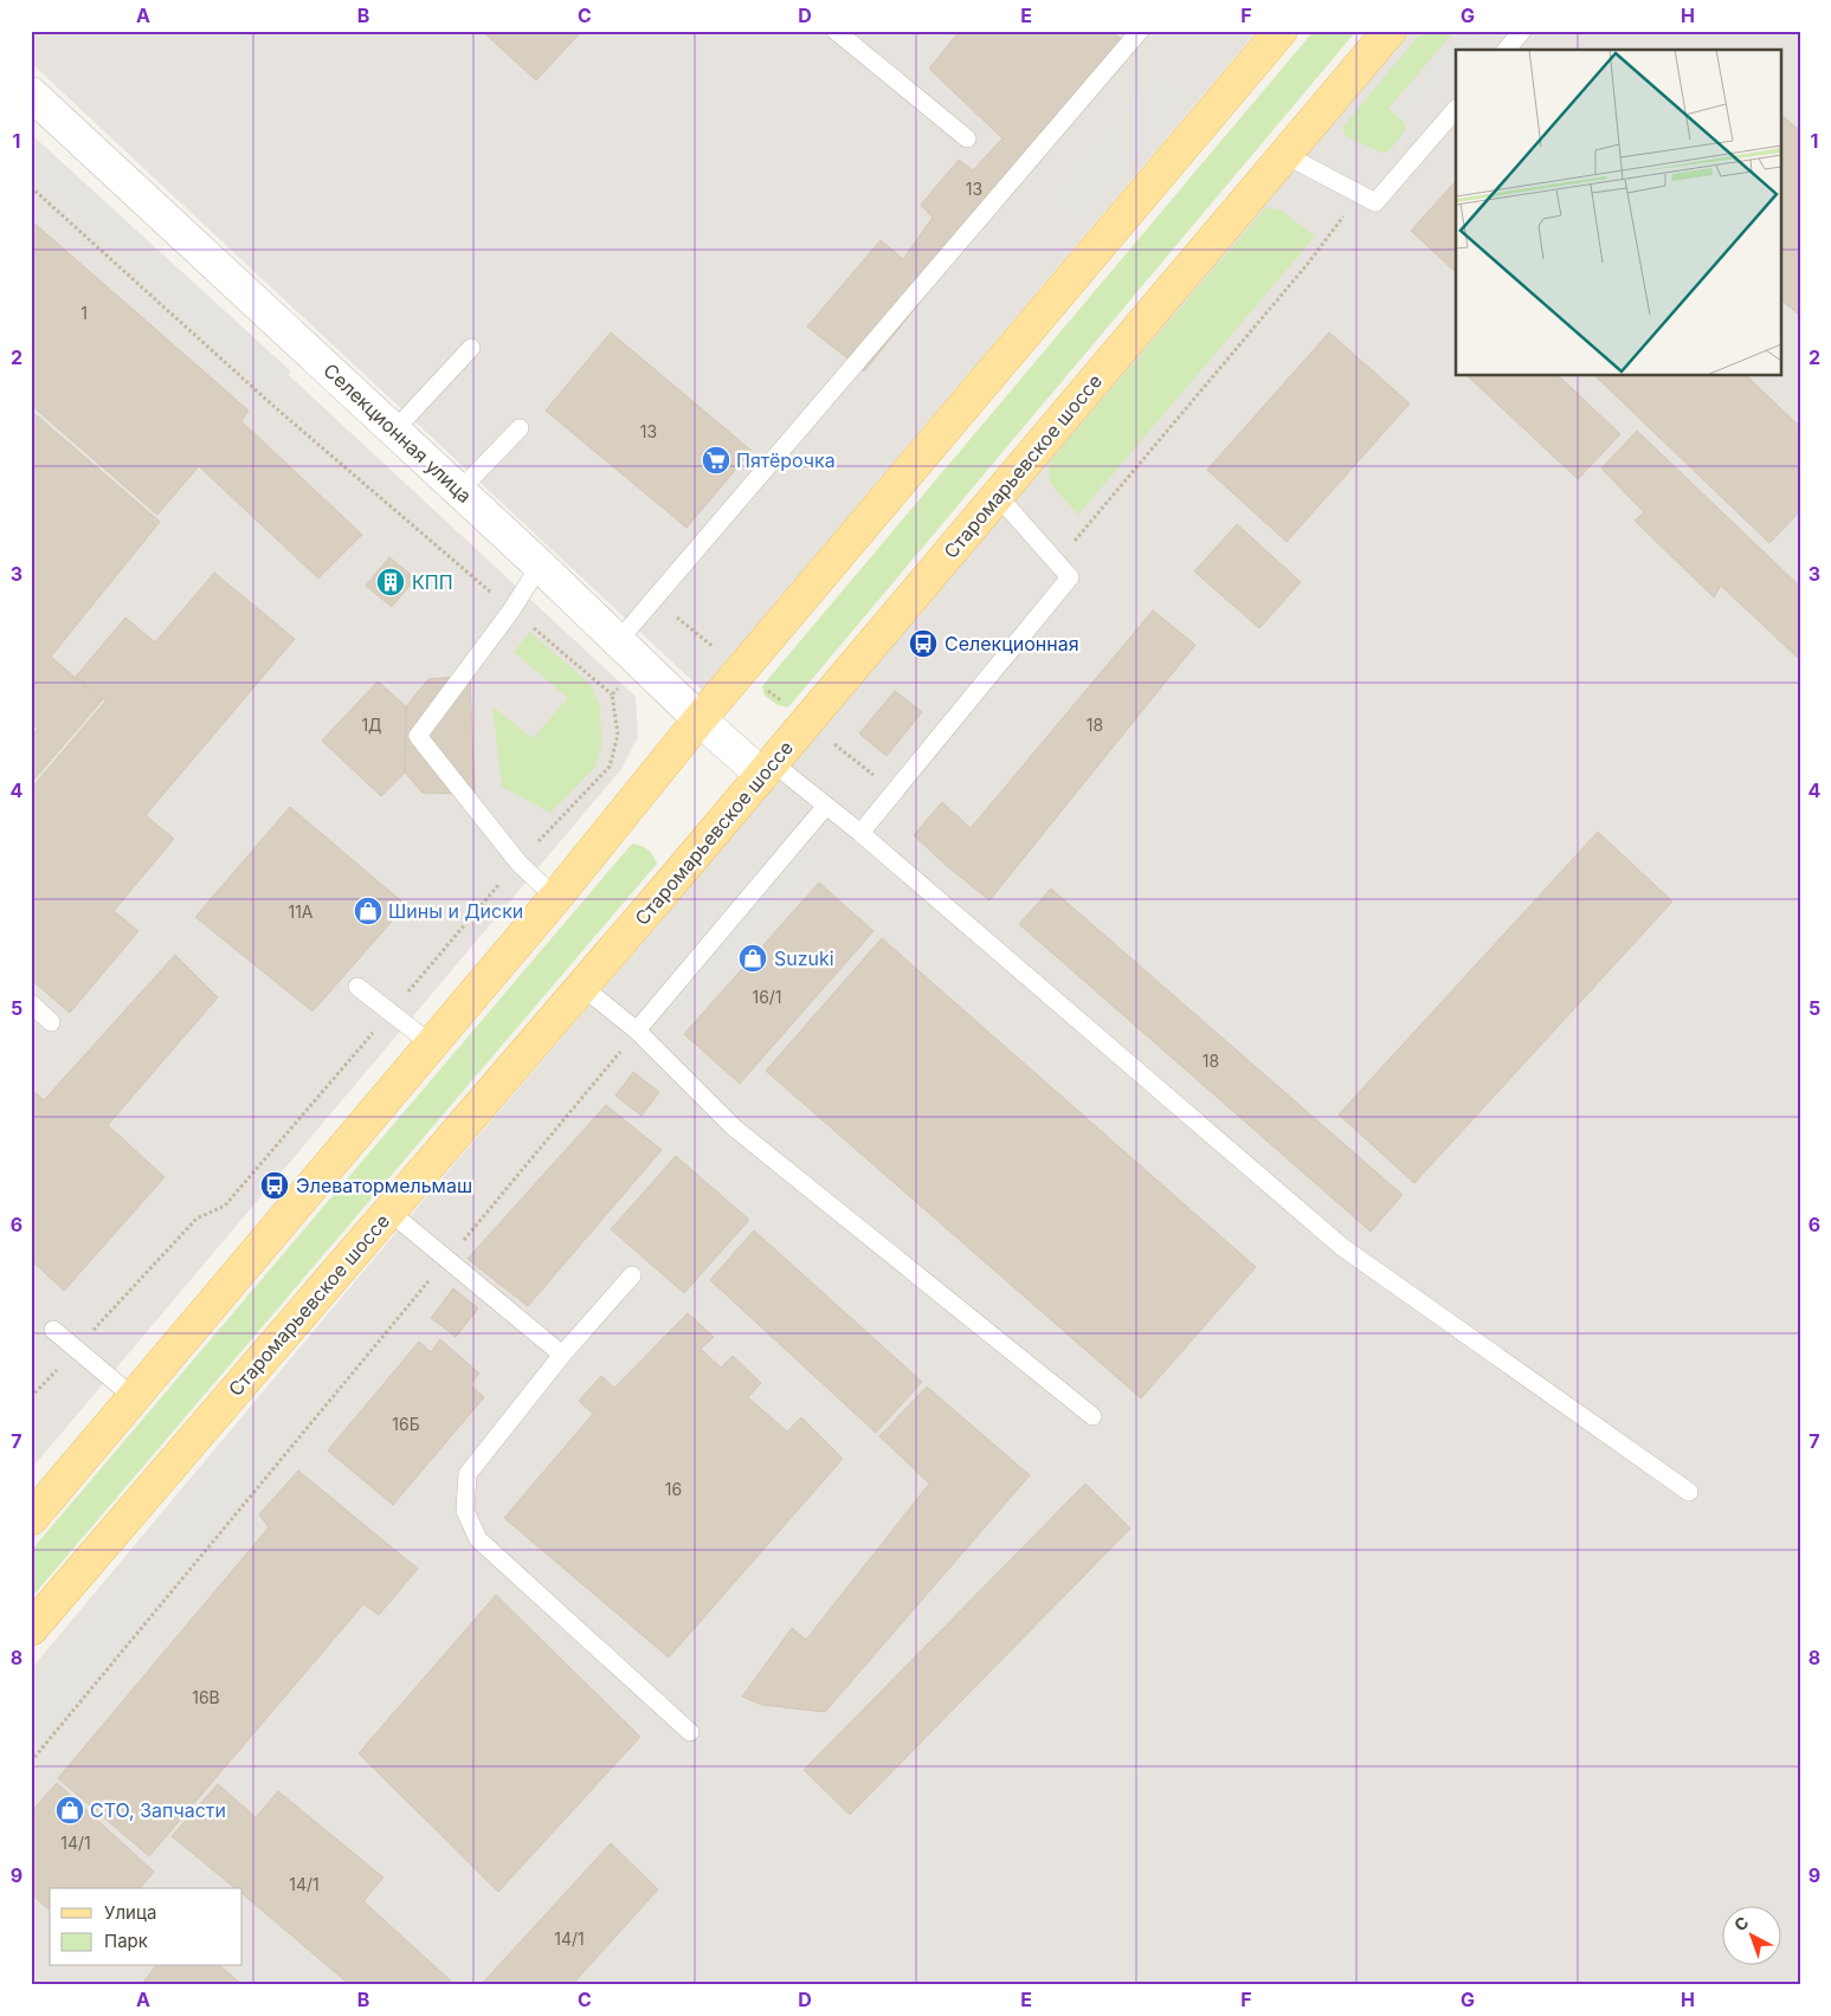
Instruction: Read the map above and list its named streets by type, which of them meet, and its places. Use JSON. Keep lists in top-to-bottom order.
{
  "streets": {
    "main road": ["Старомарьевское шоссе"],
    "street": ["Селекционная улица"]
  },
  "crossings": [
    ["Селекционная улица", "Старомарьевское шоссе"]
  ],
  "places": {
    "supermarket": ["Пятёрочка"],
    "building": ["КПП"],
    "bus stop": ["Селекционная", "Элеватормельмаш"],
    "shop": ["Шины и Диски", "Suzuki", "СТО, Запчасти"]
  },
  "house_numbers": [
    "13",
    "1",
    "13",
    "1Д",
    "18",
    "11А",
    "16/1",
    "18",
    "16Б",
    "16",
    "16В",
    "14/1",
    "14/1",
    "14/1"
  ],
  "legend": ["Улица", "Парк"],
  "north": "top left",
  "grid": {
    "columns": [
      "A",
      "B",
      "C",
      "D",
      "E",
      "F",
      "G",
      "H"
    ],
    "rows": [
      "1",
      "2",
      "3",
      "4",
      "5",
      "6",
      "7",
      "8",
      "9"
    ]
  }
}
